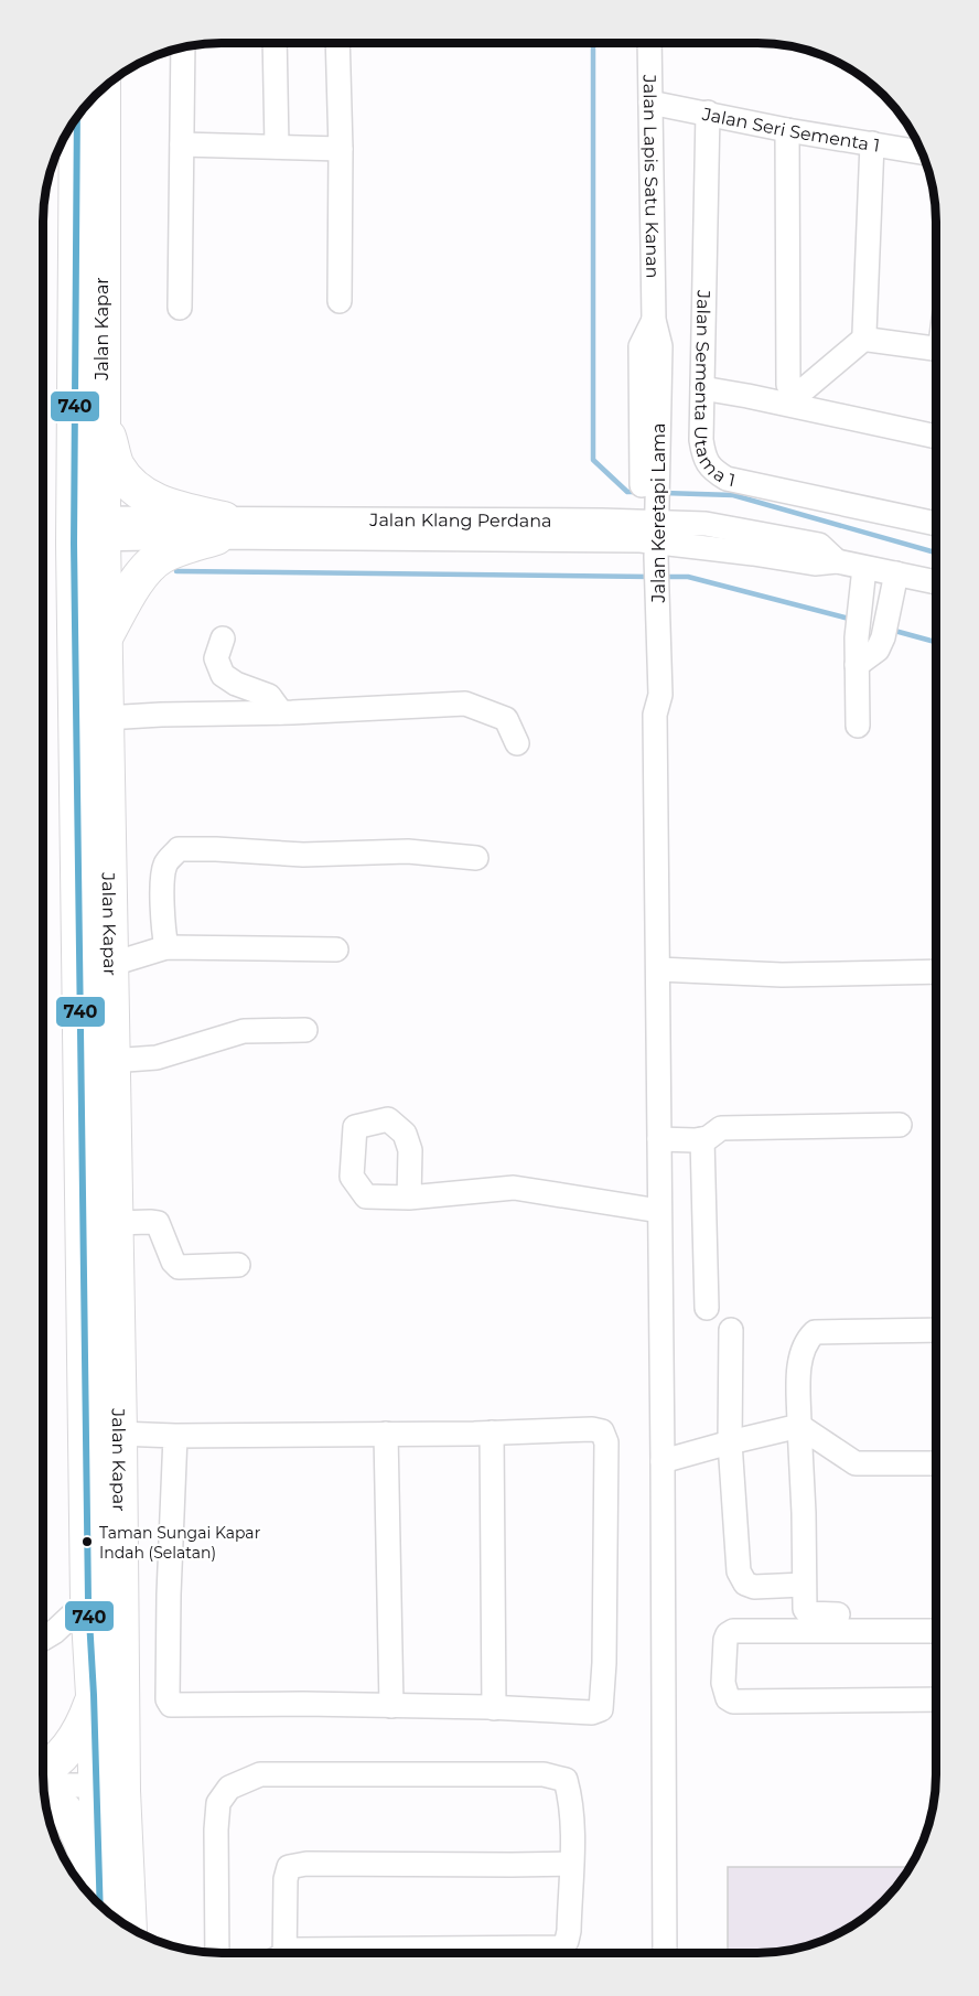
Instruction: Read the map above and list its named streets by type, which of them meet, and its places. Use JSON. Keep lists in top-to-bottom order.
{
  "streets": {
    "highway": ["Jalan Kapar"],
    "street": [
      "Jalan Seri Sementa 1",
      "Jalan Lapis Satu Kanan",
      "Jalan Sementa Utama 1",
      "Jalan Keretapi Lama",
      "Jalan Klang Perdana"
    ]
  },
  "crossings": [
    ["Jalan Seri Sementa 1", "Jalan Lapis Satu Kanan"],
    ["Jalan Seri Sementa 1", "Jalan Sementa Utama 1"],
    ["Jalan Lapis Satu Kanan", "Jalan Keretapi Lama"],
    ["Jalan Kapar", "Jalan Klang Perdana"],
    ["Jalan Keretapi Lama", "Jalan Klang Perdana"]
  ],
  "places": ["Taman Sungai Kapar Indah (Selatan)"],
  "lines": ["transit line 740"]
}
